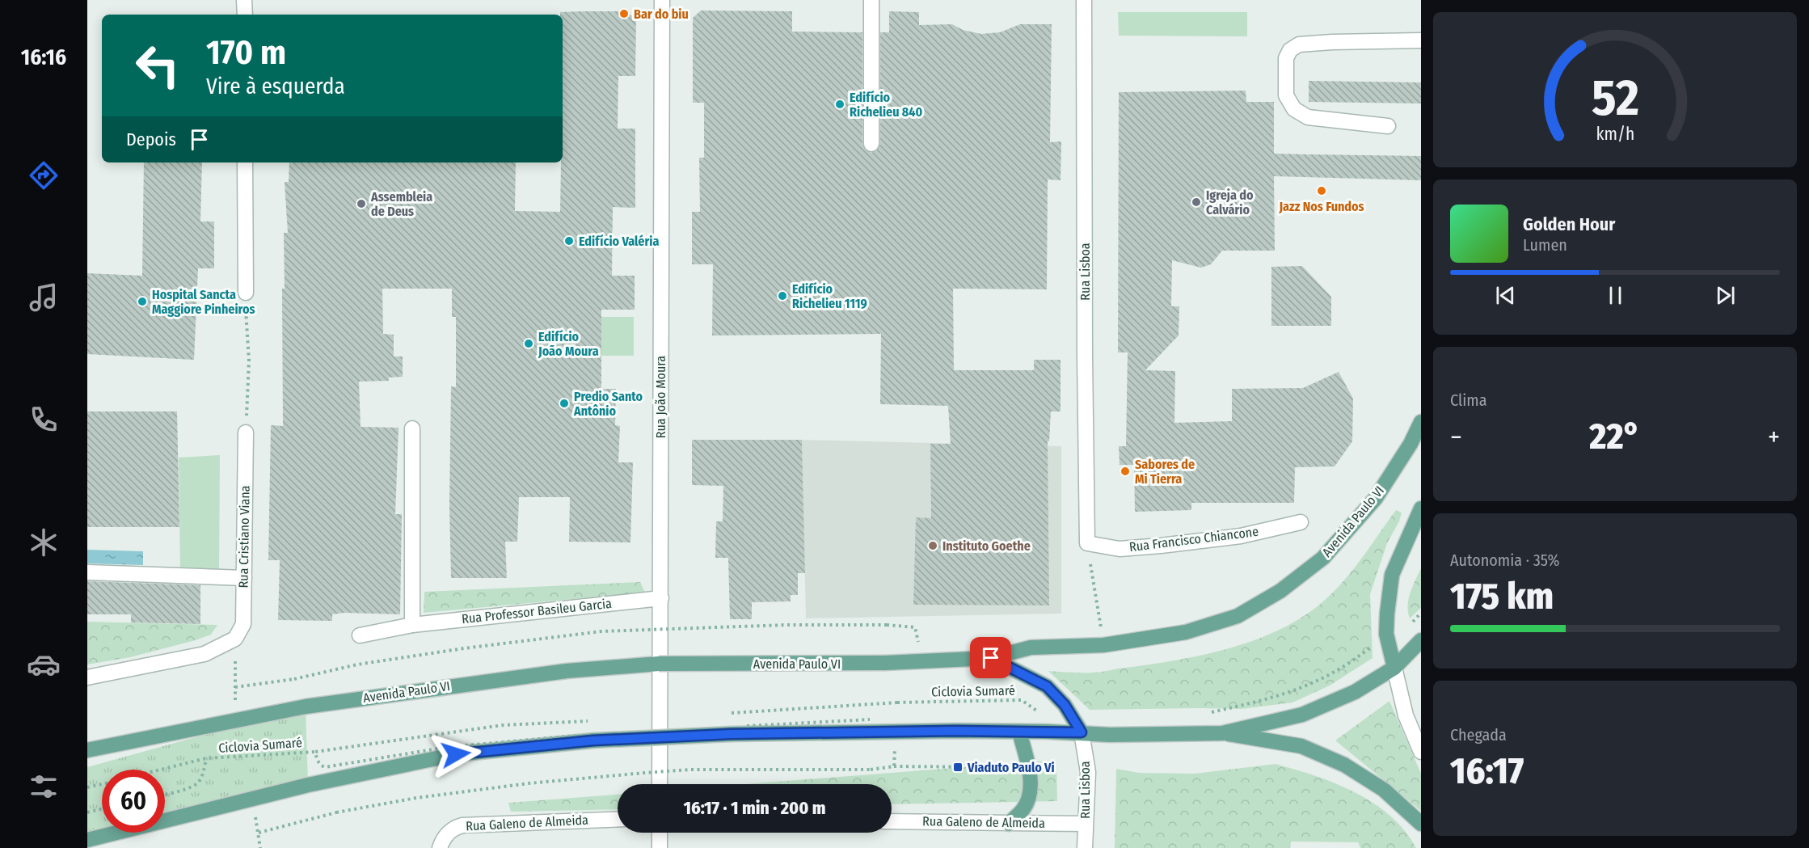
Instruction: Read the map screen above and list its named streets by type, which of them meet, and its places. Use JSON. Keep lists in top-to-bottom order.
{
  "streets": {
    "main road": ["Avenida Paulo VI"],
    "street": [
      "Rua Lisboa",
      "Rua João Moura",
      "Rua Cristiano Viana",
      "Rua Francisco Chiancone",
      "Rua Professor Basileu Garcia",
      "Rua Galeno de Almeida"
    ],
    "path": ["Ciclovia Sumaré"]
  },
  "crossings": [
    ["Rua Lisboa", "Rua Francisco Chiancone"],
    ["Rua Lisboa", "Rua Galeno de Almeida"],
    ["Rua João Moura", "Rua Professor Basileu Garcia"]
  ],
  "places": {
    "other": [
      "Bar do biu",
      "Edifício Richelieu 840",
      "Jazz Nos Fundos",
      "Igreja do Calvário",
      "Assembleia de Deus",
      "Edifício Valéria",
      "Edifício Richelieu 1119",
      "Hospital Sancta Maggiore Pinheiros",
      "Edifício João Moura",
      "Predio Santo Antônio",
      "Sabores de Mi Tierra",
      "Instituto Goethe"
    ],
    "transit": ["Viaduto Paulo Vi"]
  },
  "page": {
    "tabs": "16:16",
    "turn": ["170 m", "Vire à esquerda"],
    "then": "Depois",
    "song": ["Golden Hour", "Lumen"],
    "tile": [
      "Clima",
      ["Autonomia · 35%", "175 km"],
      ["Chegada", "16:17"]
    ],
    "heat": ["−", "22°", "+"],
    "limit": "60",
    "trip": "16:17 · 1 min · 200 m",
    "gauge": ["52", "km/h"]
  }
}
